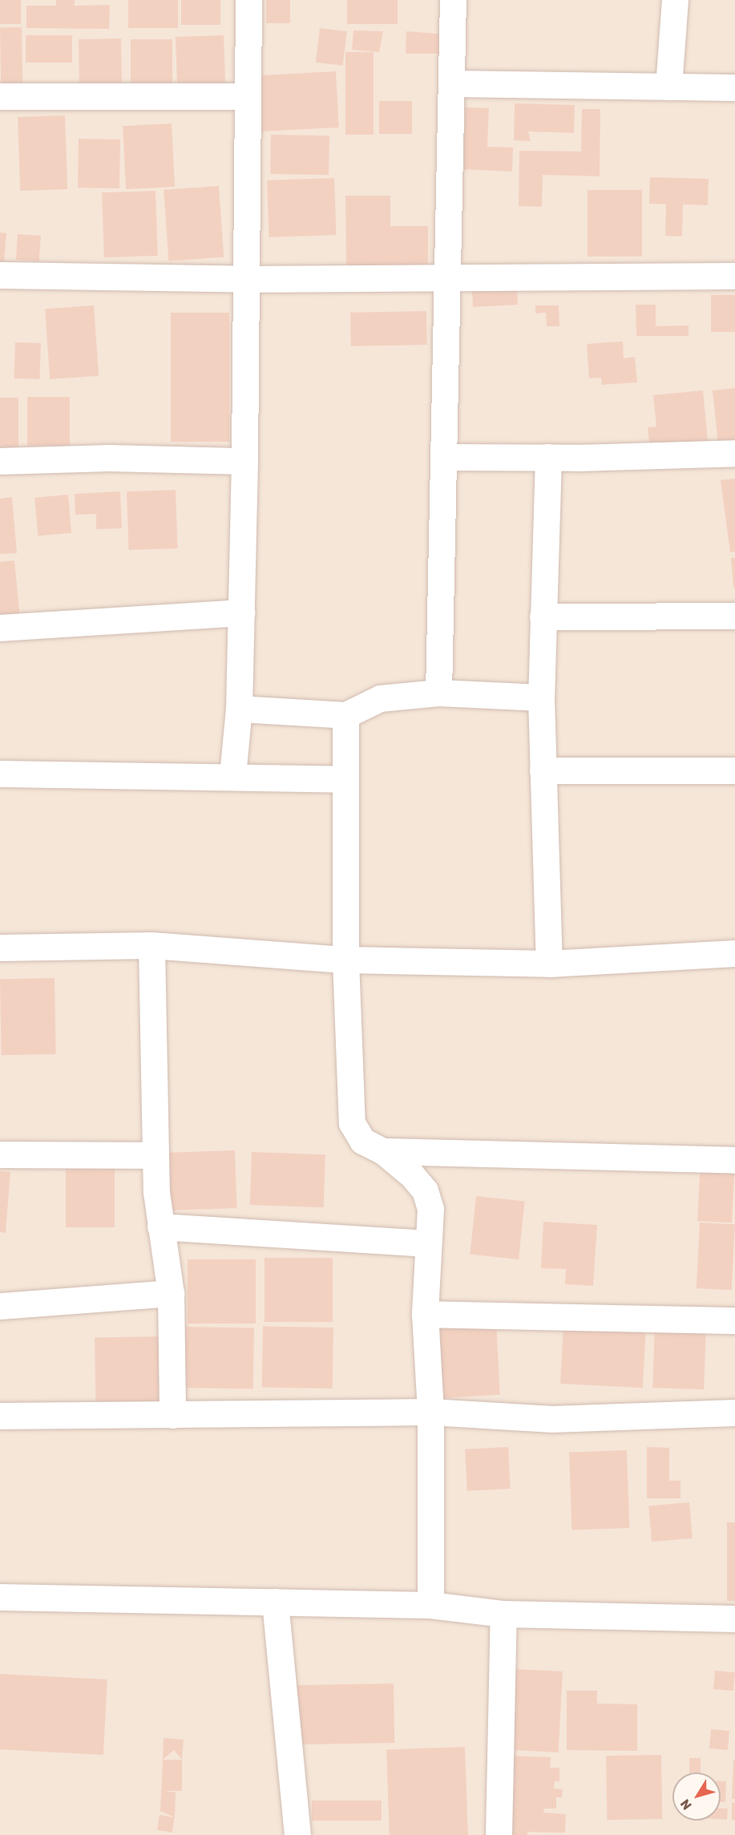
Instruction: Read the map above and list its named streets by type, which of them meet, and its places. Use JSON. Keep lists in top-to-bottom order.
{
  "north": "bottom left"
}
